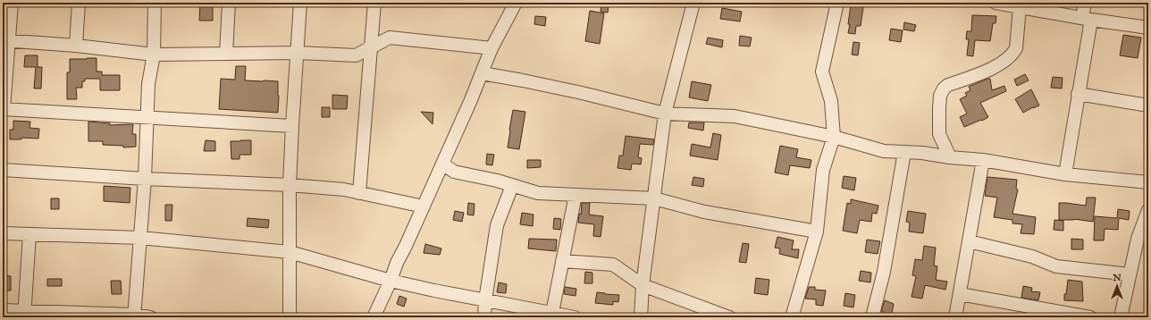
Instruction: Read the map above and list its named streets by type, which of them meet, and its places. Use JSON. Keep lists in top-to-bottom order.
{
  "north": "top"
}
